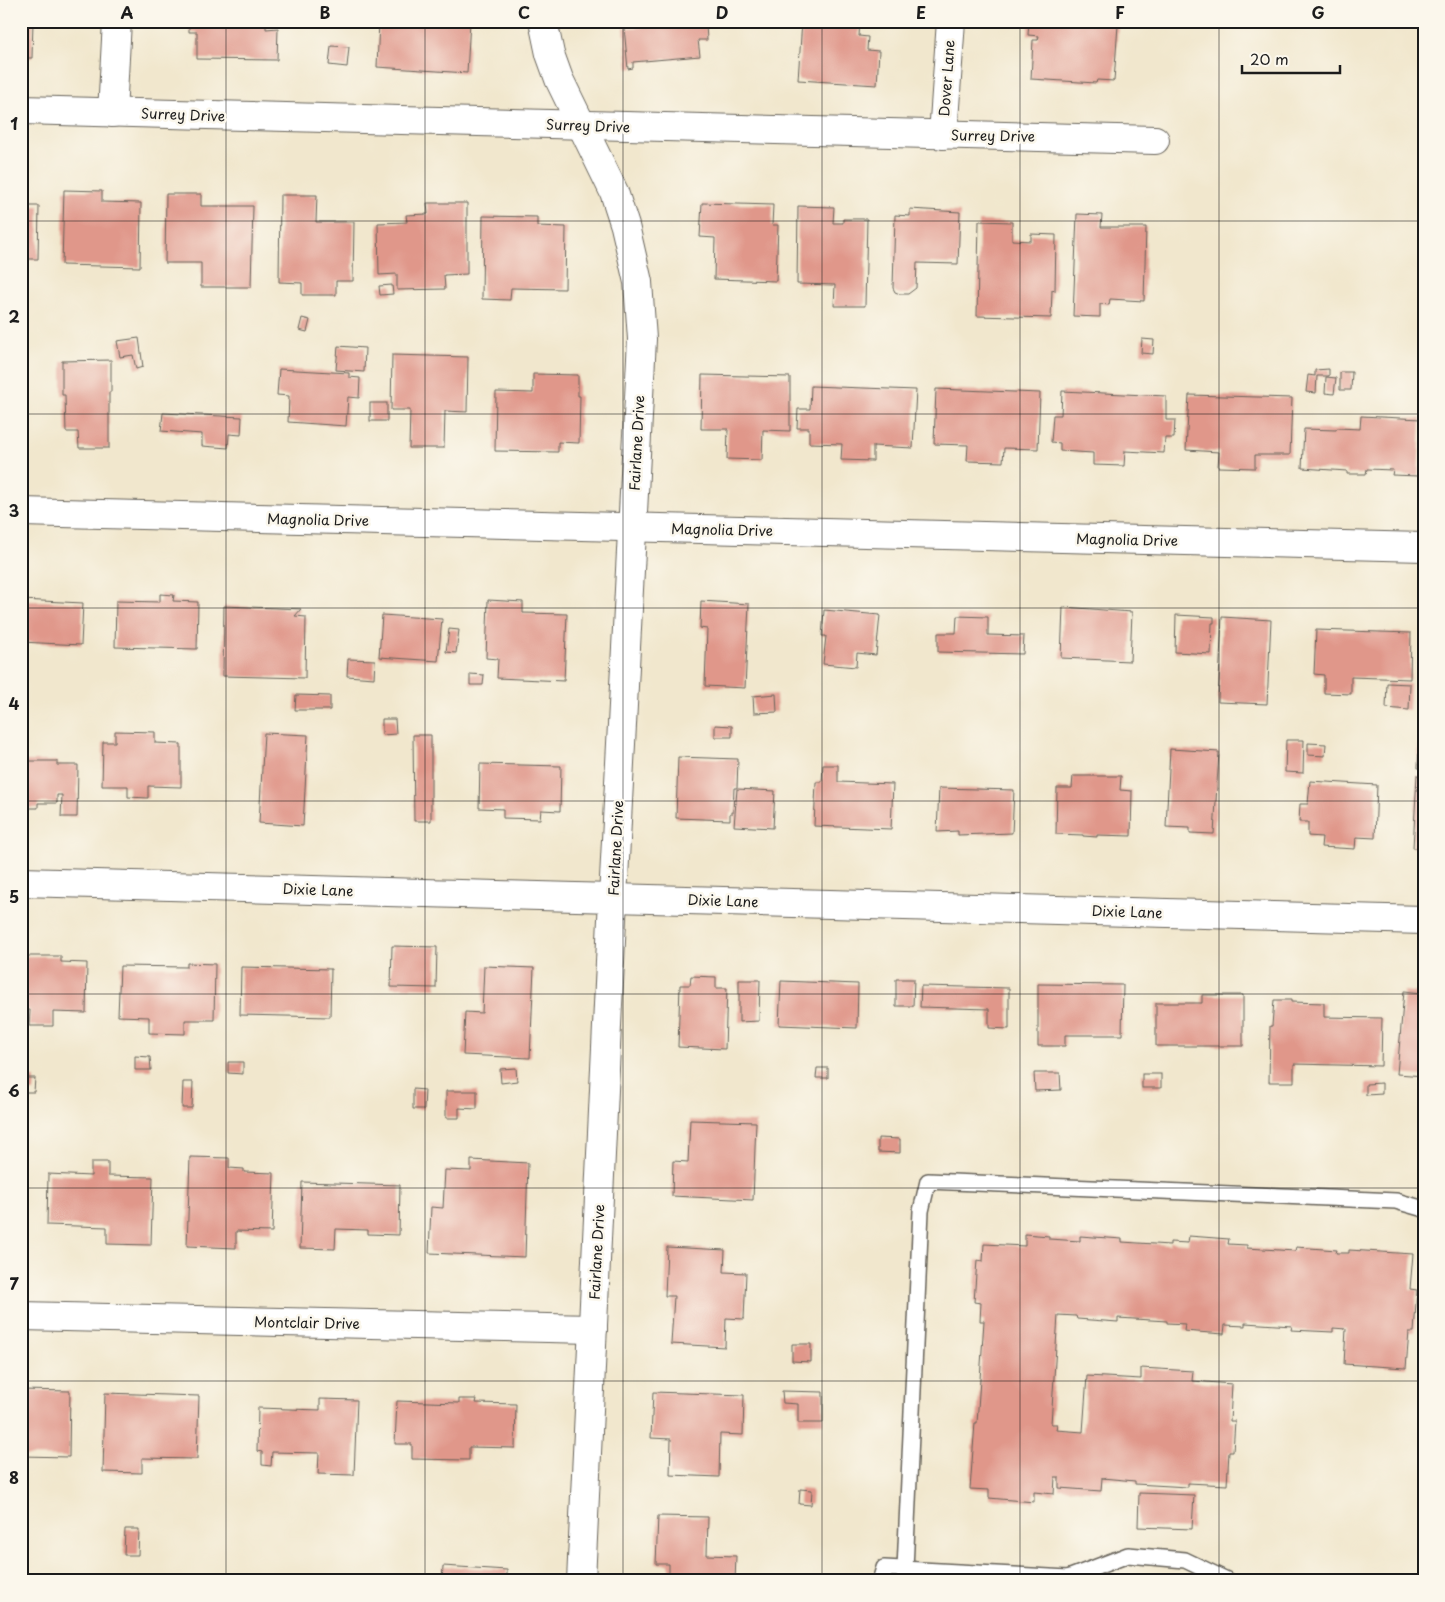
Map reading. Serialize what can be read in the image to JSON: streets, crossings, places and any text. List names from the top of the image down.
{
  "streets": {
    "street": [
      "Dover Lane",
      "Surrey Drive",
      "Fairlane Drive",
      "Magnolia Drive",
      "Dixie Lane",
      "Montclair Drive"
    ]
  },
  "crossings": [
    ["Dover Lane", "Surrey Drive"],
    ["Surrey Drive", "Fairlane Drive"],
    ["Fairlane Drive", "Magnolia Drive"],
    ["Fairlane Drive", "Dixie Lane"],
    ["Fairlane Drive", "Montclair Drive"]
  ],
  "scale_bar": "20 m",
  "grid": {
    "columns": [
      "A",
      "B",
      "C",
      "D",
      "E",
      "F",
      "G"
    ],
    "rows": [
      "1",
      "2",
      "3",
      "4",
      "5",
      "6",
      "7",
      "8"
    ]
  }
}
